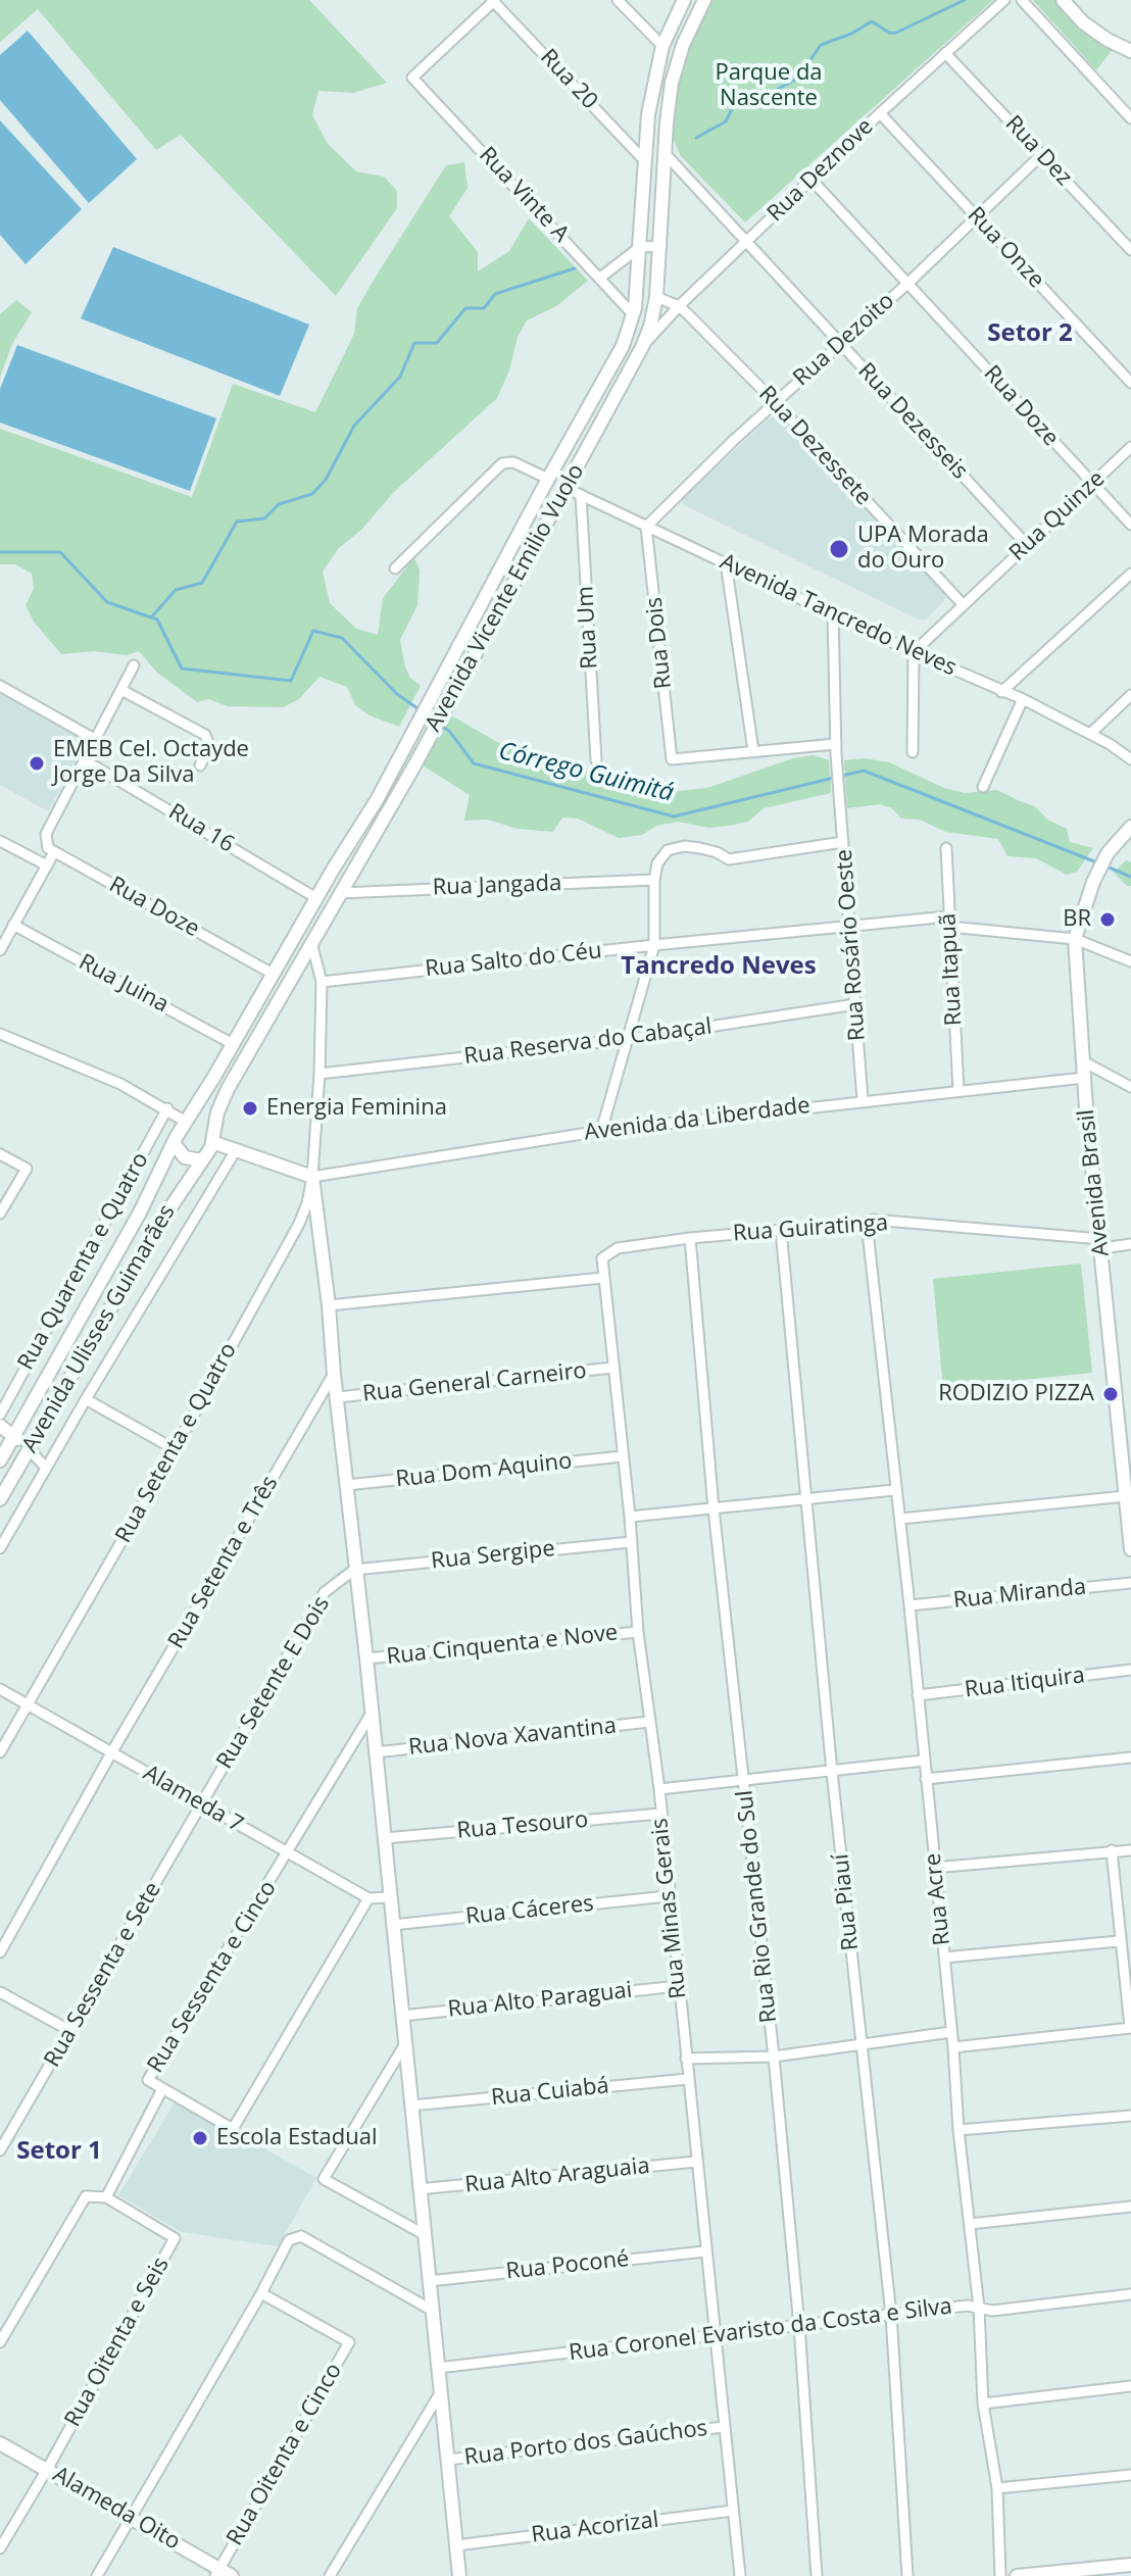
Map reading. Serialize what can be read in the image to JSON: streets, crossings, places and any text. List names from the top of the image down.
{
  "streets": {
    "main road": [
      "Avenida Vicente Emilio Vuolo",
      "Avenida Brasil",
      "Avenida Ulisses Guimarães",
      "Alameda Oito"
    ],
    "street": [
      "Rua 20",
      "Rua Dez",
      "Rua Deznove",
      "Rua Vinte A",
      "Rua Onze",
      "Rua Dezoito",
      "Rua Doze",
      "Rua Dezesseis",
      "Rua Dezessete",
      "Rua Quinze",
      "Avenida Tancredo Neves",
      "Rua Um",
      "Rua Dois",
      "Rua 16",
      "Rua Jangada",
      "Rua Rosário Oeste",
      "Rua Salto do Céu",
      "Rua Itapuã",
      "Rua Juina",
      "Rua Reserva do Cabaçal",
      "Avenida da Liberdade",
      "Rua Guiratinga",
      "Rua Quarenta e Quatro",
      "Rua General Carneiro",
      "Rua Setenta e Quatro",
      "Rua Dom Aquino",
      "Rua Sergipe",
      "Rua Setenta e Três",
      "Rua Miranda",
      "Rua Cinquenta e Nove",
      "Rua Setente E Dois",
      "Rua Itiquira",
      "Rua Nova Xavantina",
      "Alameda 7",
      "Rua Tesouro",
      "Rua Acre",
      "Rua Piauí",
      "Rua Rio Grande do Sul",
      "Rua Minas Gerais",
      "Rua Cáceres",
      "Rua Sessenta e Sete",
      "Rua Sessenta e Cinco",
      "Rua Alto Paraguai",
      "Rua Cuiabá",
      "Rua Alto Araguaia",
      "Rua Poconé",
      "Rua Coronel Evaristo da Costa e Silva",
      "Rua Oitenta e Seis",
      "Rua Porto dos Gaúchos",
      "Rua Oitenta e Cinco",
      "Rua Acorizal"
    ]
  },
  "crossings": [
    ["Rua 20", "Rua Vinte A"],
    ["Rua 20", "Avenida Vicente Emilio Vuolo"],
    ["Rua Dez", "Rua Deznove"],
    ["Rua Dez", "Rua Dezoito"],
    ["Rua Deznove", "Rua Onze"],
    ["Rua Deznove", "Rua Doze"],
    ["Rua Deznove", "Rua Dezesseis"],
    ["Rua Deznove", "Rua Dezessete"],
    ["Rua Deznove", "Avenida Vicente Emilio Vuolo"],
    ["Rua Vinte A", "Avenida Vicente Emilio Vuolo"],
    ["Rua Onze", "Rua Dezoito"],
    ["Rua Dezoito", "Rua Doze"],
    ["Rua Dezoito", "Rua Dezesseis"],
    ["Rua Dezoito", "Rua Dezessete"],
    ["Rua Dezoito", "Avenida Tancredo Neves"],
    ["Rua Dezoito", "Rua Dois"],
    ["Rua Doze", "Rua Quinze"],
    ["Rua Doze", "Avenida Vicente Emilio Vuolo"],
    ["Rua Dezesseis", "Rua Quinze"],
    ["Rua Dezesseis", "Avenida Vicente Emilio Vuolo"],
    ["Rua Dezessete", "Rua Quinze"],
    ["Rua Dezessete", "Avenida Vicente Emilio Vuolo"],
    ["Rua Quinze", "Avenida Tancredo Neves"],
    ["Avenida Vicente Emilio Vuolo", "Avenida Tancredo Neves"],
    ["Avenida Vicente Emilio Vuolo", "Rua 16"],
    ["Avenida Vicente Emilio Vuolo", "Rua Jangada"],
    ["Avenida Vicente Emilio Vuolo", "Rua Juina"],
    ["Avenida Vicente Emilio Vuolo", "Avenida Ulisses Guimarães"],
    ["Avenida Vicente Emilio Vuolo", "Rua Setenta e Quatro"],
    ["Avenida Tancredo Neves", "Rua Um"],
    ["Avenida Tancredo Neves", "Rua Dois"],
    ["Rua Rosário Oeste", "Rua Salto do Céu"],
    ["Rua Rosário Oeste", "Rua Reserva do Cabaçal"],
    ["Rua Rosário Oeste", "Avenida da Liberdade"],
    ["Rua Salto do Céu", "Rua Itapuã"],
    ["Rua Salto do Céu", "Avenida Brasil"],
    ["Rua Salto do Céu", "Rua Setenta e Quatro"],
    ["Rua Itapuã", "Avenida da Liberdade"],
    ["Rua Reserva do Cabaçal", "Rua Setenta e Quatro"],
    ["Avenida da Liberdade", "Avenida Brasil"],
    ["Avenida da Liberdade", "Rua Setenta e Quatro"],
    ["Avenida Brasil", "Rua Guiratinga"],
    ["Rua Guiratinga", "Rua Acre"],
    ["Rua Guiratinga", "Rua Piauí"],
    ["Rua Guiratinga", "Rua Rio Grande do Sul"],
    ["Rua Guiratinga", "Rua Minas Gerais"],
    ["Rua General Carneiro", "Rua Minas Gerais"],
    ["Rua Setenta e Quatro", "Alameda 7"],
    ["Rua Dom Aquino", "Rua Minas Gerais"],
    ["Rua Sergipe", "Rua Setente E Dois"],
    ["Rua Sergipe", "Rua Minas Gerais"],
    ["Rua Setenta e Três", "Alameda 7"],
    ["Rua Miranda", "Rua Acre"],
    ["Rua Cinquenta e Nove", "Rua Minas Gerais"],
    ["Rua Setente E Dois", "Alameda 7"],
    ["Rua Setente E Dois", "Rua Sessenta e Sete"],
    ["Rua Itiquira", "Rua Acre"],
    ["Rua Nova Xavantina", "Rua Minas Gerais"],
    ["Alameda 7", "Rua Sessenta e Sete"],
    ["Alameda 7", "Rua Sessenta e Cinco"],
    ["Rua Tesouro", "Rua Minas Gerais"],
    ["Rua Acre", "Rua Coronel Evaristo da Costa e Silva"],
    ["Rua Piauí", "Rua Coronel Evaristo da Costa e Silva"],
    ["Rua Rio Grande do Sul", "Rua Coronel Evaristo da Costa e Silva"],
    ["Rua Minas Gerais", "Rua Cáceres"],
    ["Rua Minas Gerais", "Rua Alto Paraguai"],
    ["Rua Minas Gerais", "Rua Cuiabá"],
    ["Rua Minas Gerais", "Rua Alto Araguaia"],
    ["Rua Minas Gerais", "Rua Poconé"],
    ["Rua Minas Gerais", "Rua Coronel Evaristo da Costa e Silva"],
    ["Rua Minas Gerais", "Rua Porto dos Gaúchos"],
    ["Rua Minas Gerais", "Rua Acorizal"],
    ["Rua Oitenta e Seis", "Alameda Oito"],
    ["Rua Oitenta e Cinco", "Alameda Oito"]
  ],
  "districts": ["Setor 2", "Tancredo Neves", "Setor 1"],
  "water": ["Córrego Guimitá"],
  "parks": ["Parque da Nascente"],
  "places": [
    "UPA Morada do Ouro",
    "EMEB Cel. Octayde Jorge Da Silva",
    "BR",
    "Energia Feminina",
    "RODIZIO PIZZA",
    "Escola Estadual"
  ]
}
